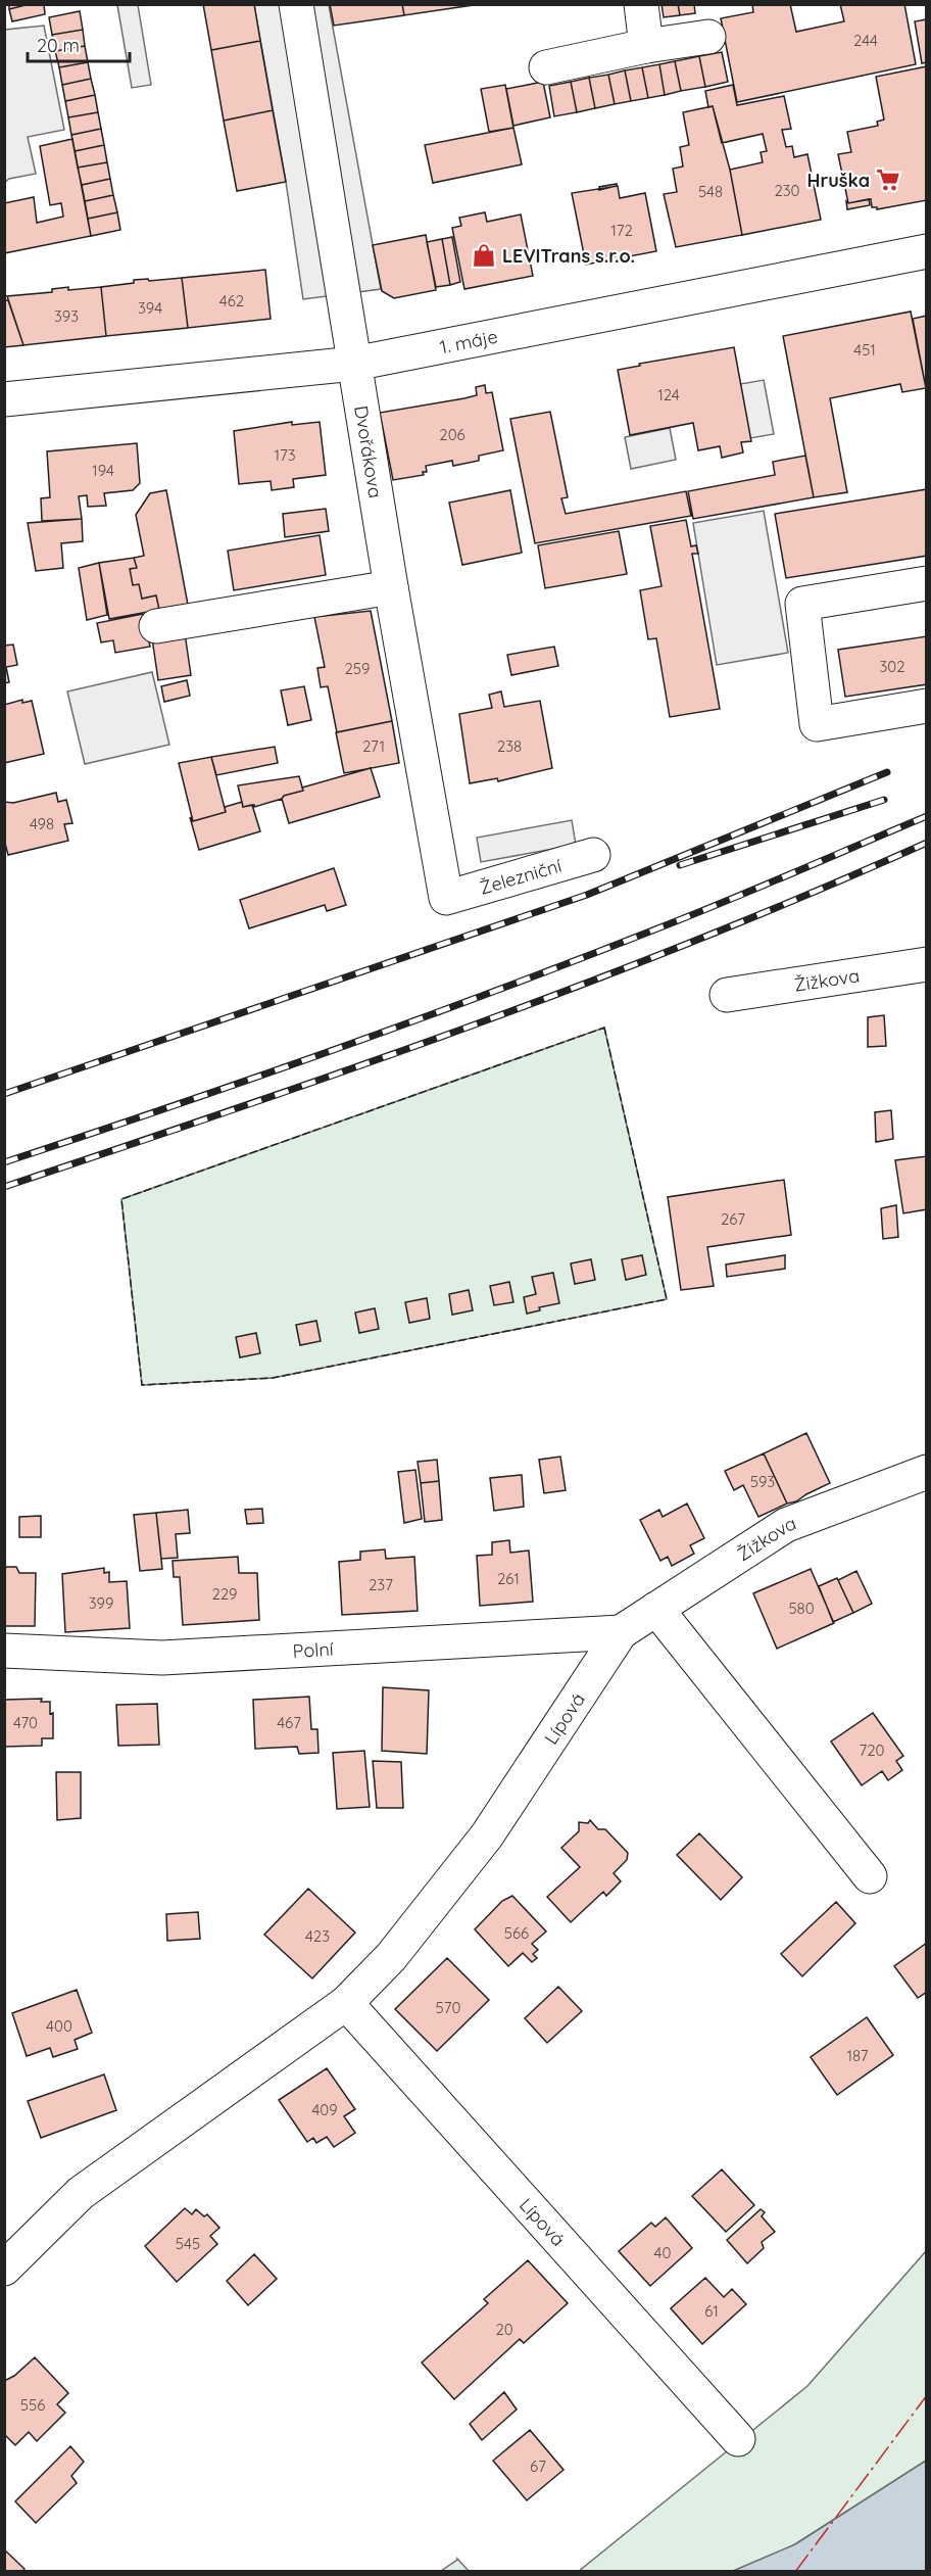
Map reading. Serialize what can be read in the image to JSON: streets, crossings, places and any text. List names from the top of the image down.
{
  "streets": {
    "street": [
      "1. máje",
      "Dvořákova",
      "Železniční",
      "Žižkova",
      "Polní",
      "Lípová"
    ]
  },
  "crossings": [
    ["1. máje", "Dvořákova"],
    ["Dvořákova", "Železniční"],
    ["Žižkova", "Polní"],
    ["Žižkova", "Lípová"],
    ["Polní", "Lípová"]
  ],
  "places": {
    "supermarket": ["Hruška"],
    "shop": ["LEVITrans s.r.o."]
  },
  "house_numbers": [
    "244",
    "230",
    "548",
    "172",
    "462",
    "394",
    "393",
    "451",
    "124",
    "206",
    "173",
    "194",
    "302",
    "259",
    "271",
    "238",
    "498",
    "267",
    "593",
    "261",
    "237",
    "229",
    "399",
    "580",
    "470",
    "467",
    "720",
    "566",
    "423",
    "570",
    "400",
    "187",
    "409",
    "545",
    "40",
    "61",
    "20",
    "556",
    "67"
  ],
  "scale_bar": "20 m"
}
